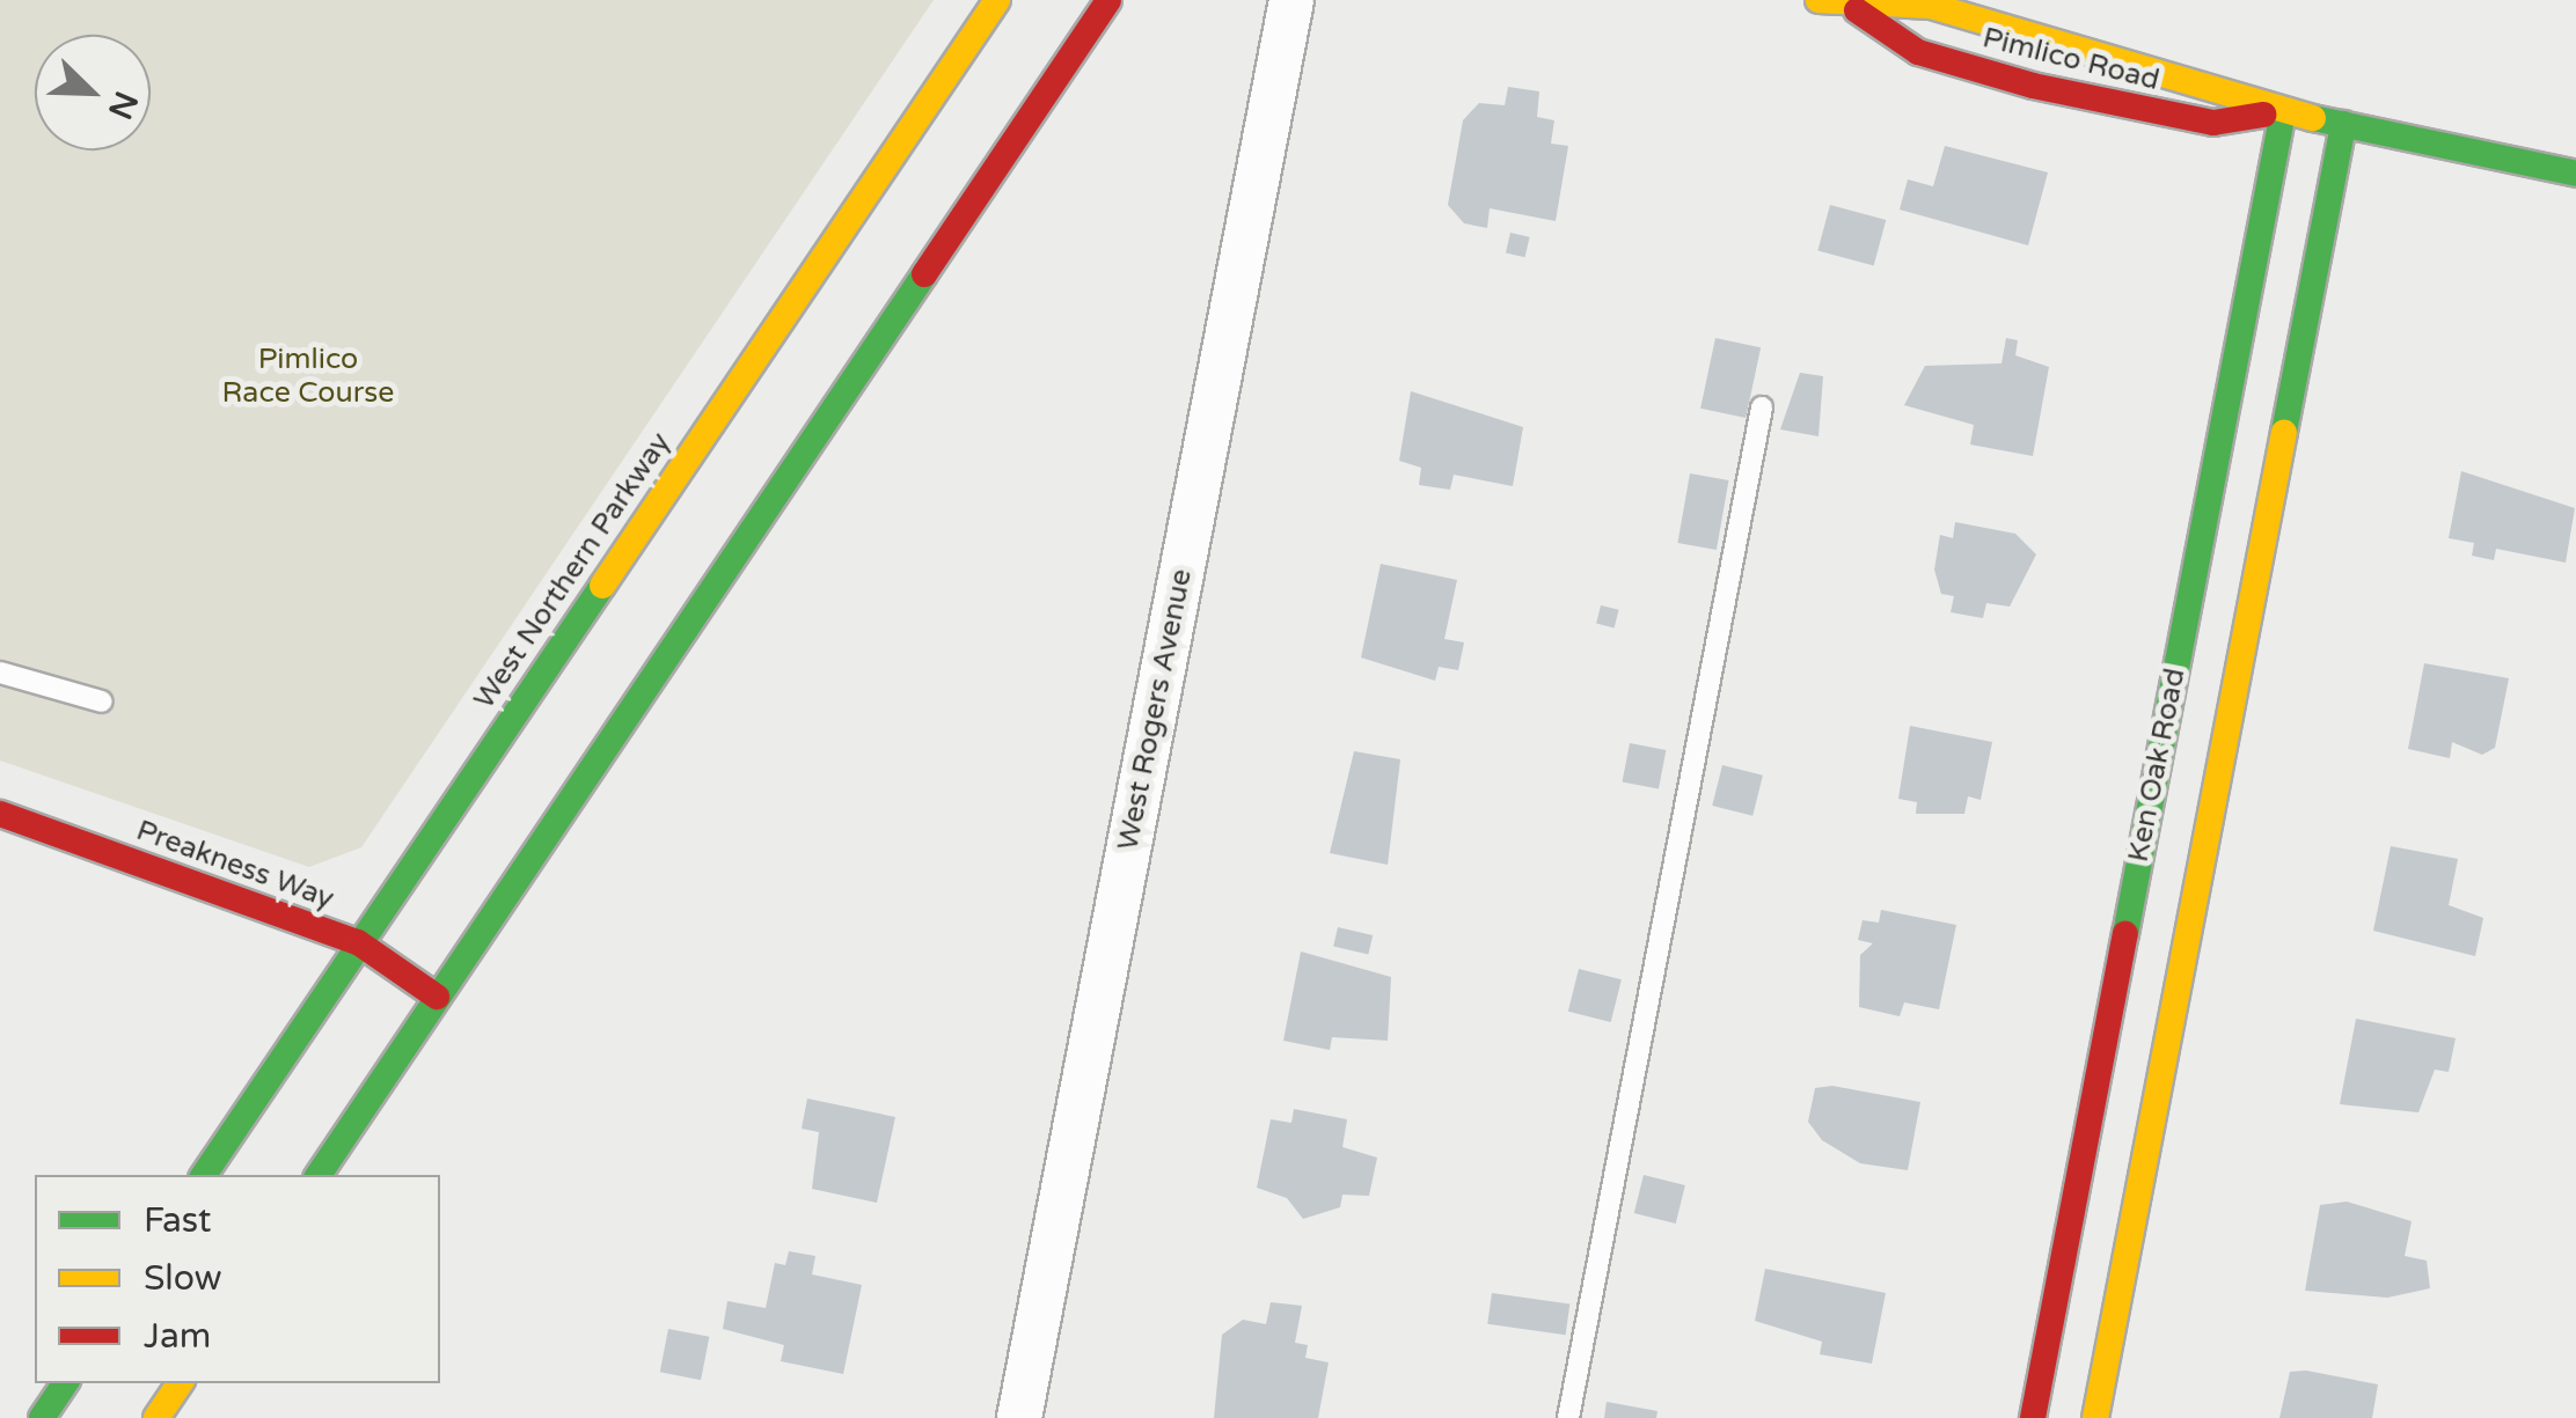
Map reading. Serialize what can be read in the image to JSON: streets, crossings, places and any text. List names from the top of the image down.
{
  "streets": {
    "street": [
      "Pimlico Road",
      "West Northern Parkway",
      "West Rogers Avenue",
      "Ken Oak Road",
      "Preakness Way"
    ]
  },
  "crossings": [
    ["Pimlico Road", "Ken Oak Road"],
    ["West Northern Parkway", "Preakness Way"]
  ],
  "parks": ["Pimlico Race Course"],
  "legend": ["Fast", "Slow", "Jam"],
  "north": "bottom right"
}
